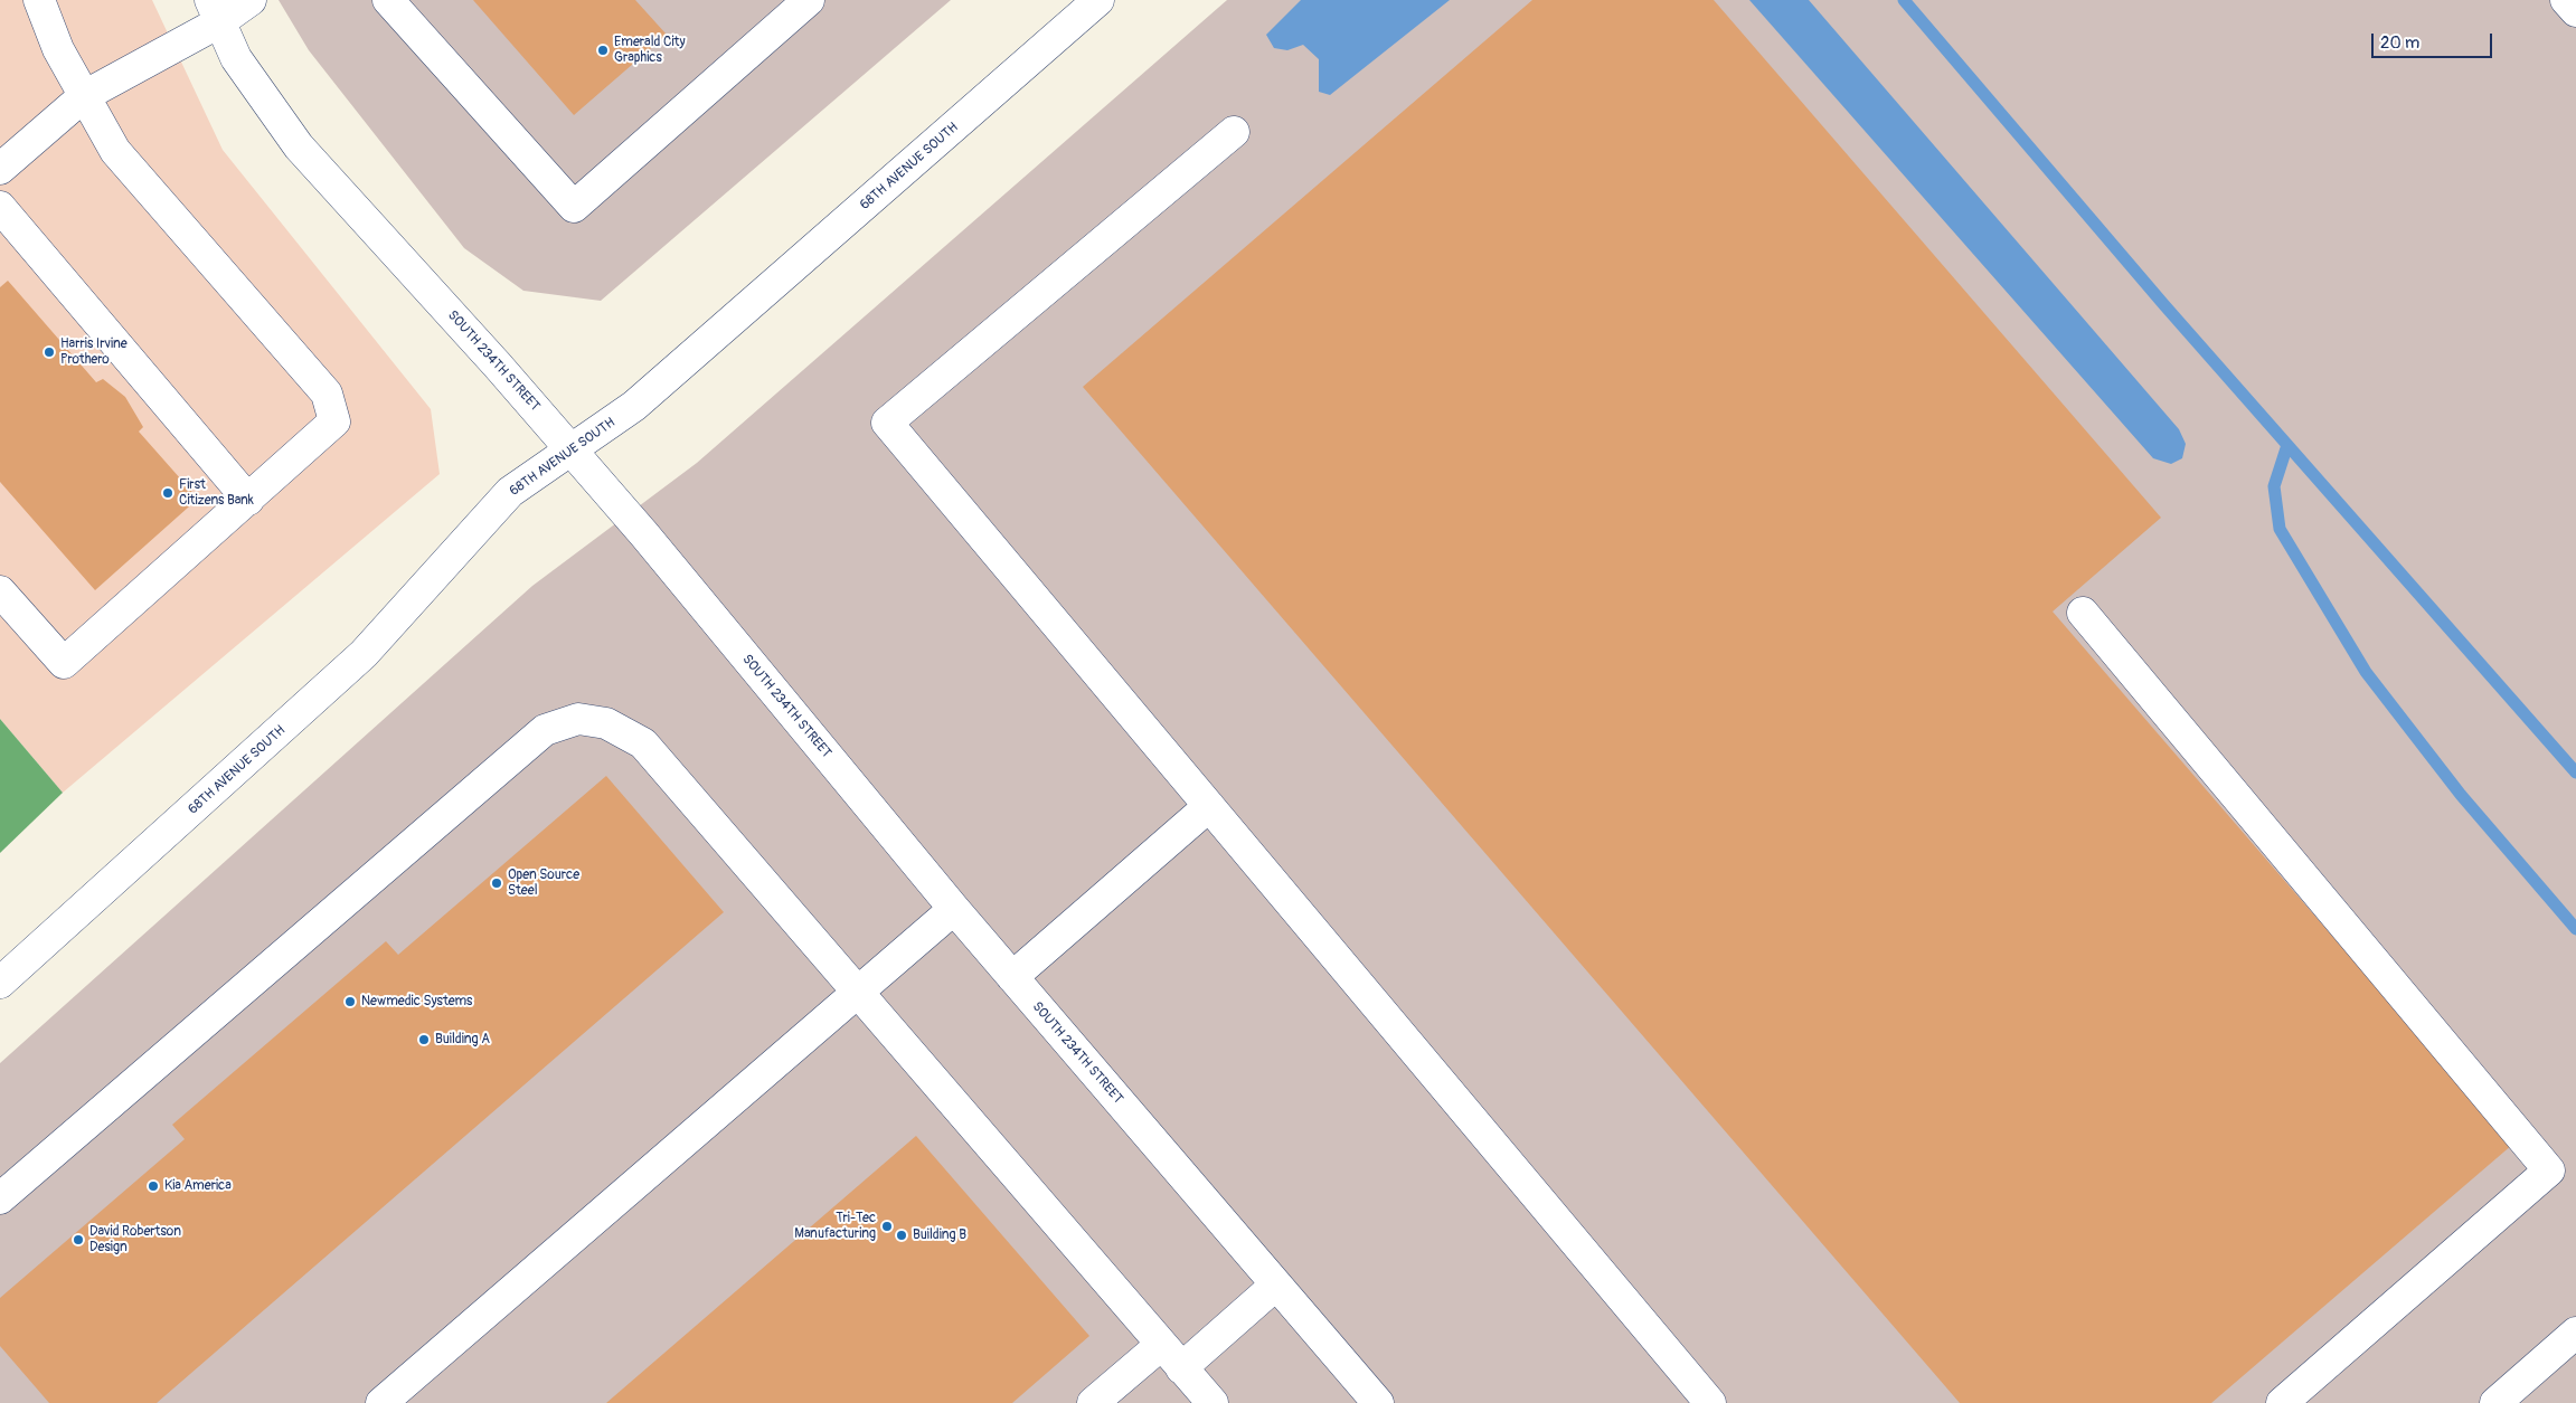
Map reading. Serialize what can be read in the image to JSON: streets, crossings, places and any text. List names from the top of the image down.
{
  "streets": {
    "street": ["68TH AVENUE SOUTH", "SOUTH 234TH STREET"]
  },
  "crossings": [
    ["68TH AVENUE SOUTH", "SOUTH 234TH STREET"]
  ],
  "places": [
    "Emerald City Graphics",
    "Harris Irvine Prothero",
    "First Citizens Bank",
    "Open Source Steel",
    "Newmedic Systems",
    "Building A",
    "Kia America",
    "Tri-Tec Manufacturing",
    "Building B",
    "David Robertson Design"
  ],
  "scale_bar": "20 m"
}
